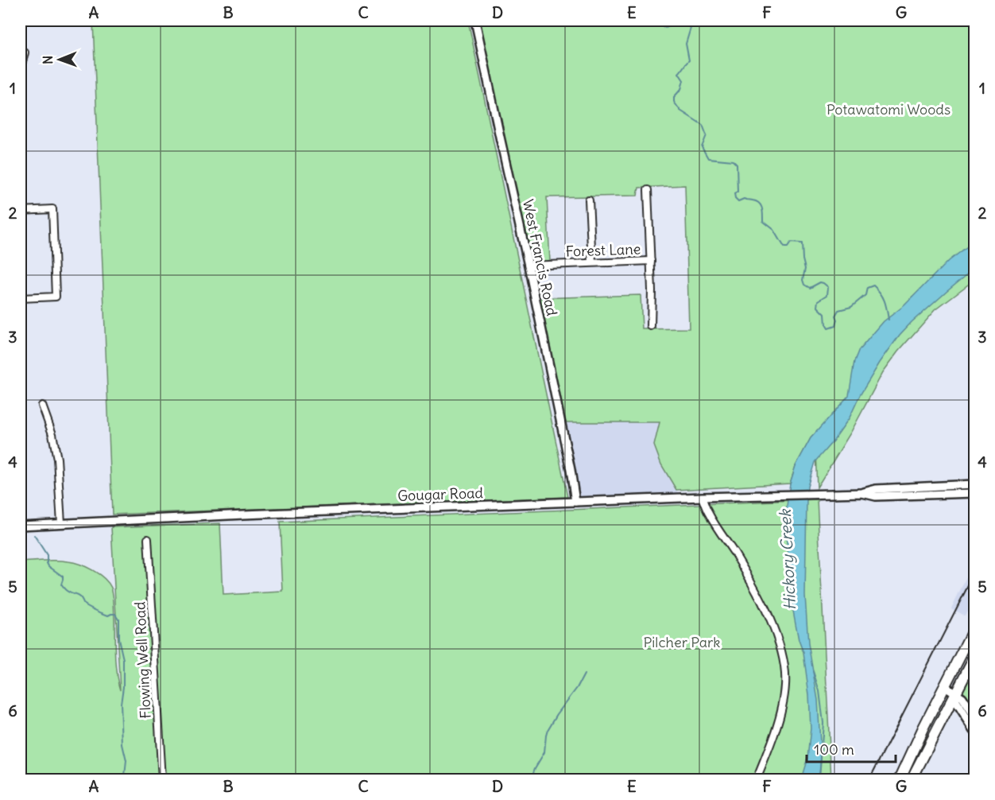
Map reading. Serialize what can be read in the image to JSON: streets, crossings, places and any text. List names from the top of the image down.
{
  "streets": {
    "street": [
      "Forest Lane",
      "West Francis Road",
      "Gougar Road",
      "Flowing Well Road"
    ]
  },
  "crossings": [
    ["Forest Lane", "West Francis Road"],
    ["West Francis Road", "Gougar Road"]
  ],
  "water": ["Hickory Creek"],
  "parks": ["Potawatomi Woods", "Pilcher Park"],
  "scale_bar": "100 m",
  "north": "left",
  "grid": {
    "columns": [
      "A",
      "B",
      "C",
      "D",
      "E",
      "F",
      "G"
    ],
    "rows": [
      "1",
      "2",
      "3",
      "4",
      "5",
      "6"
    ]
  }
}
